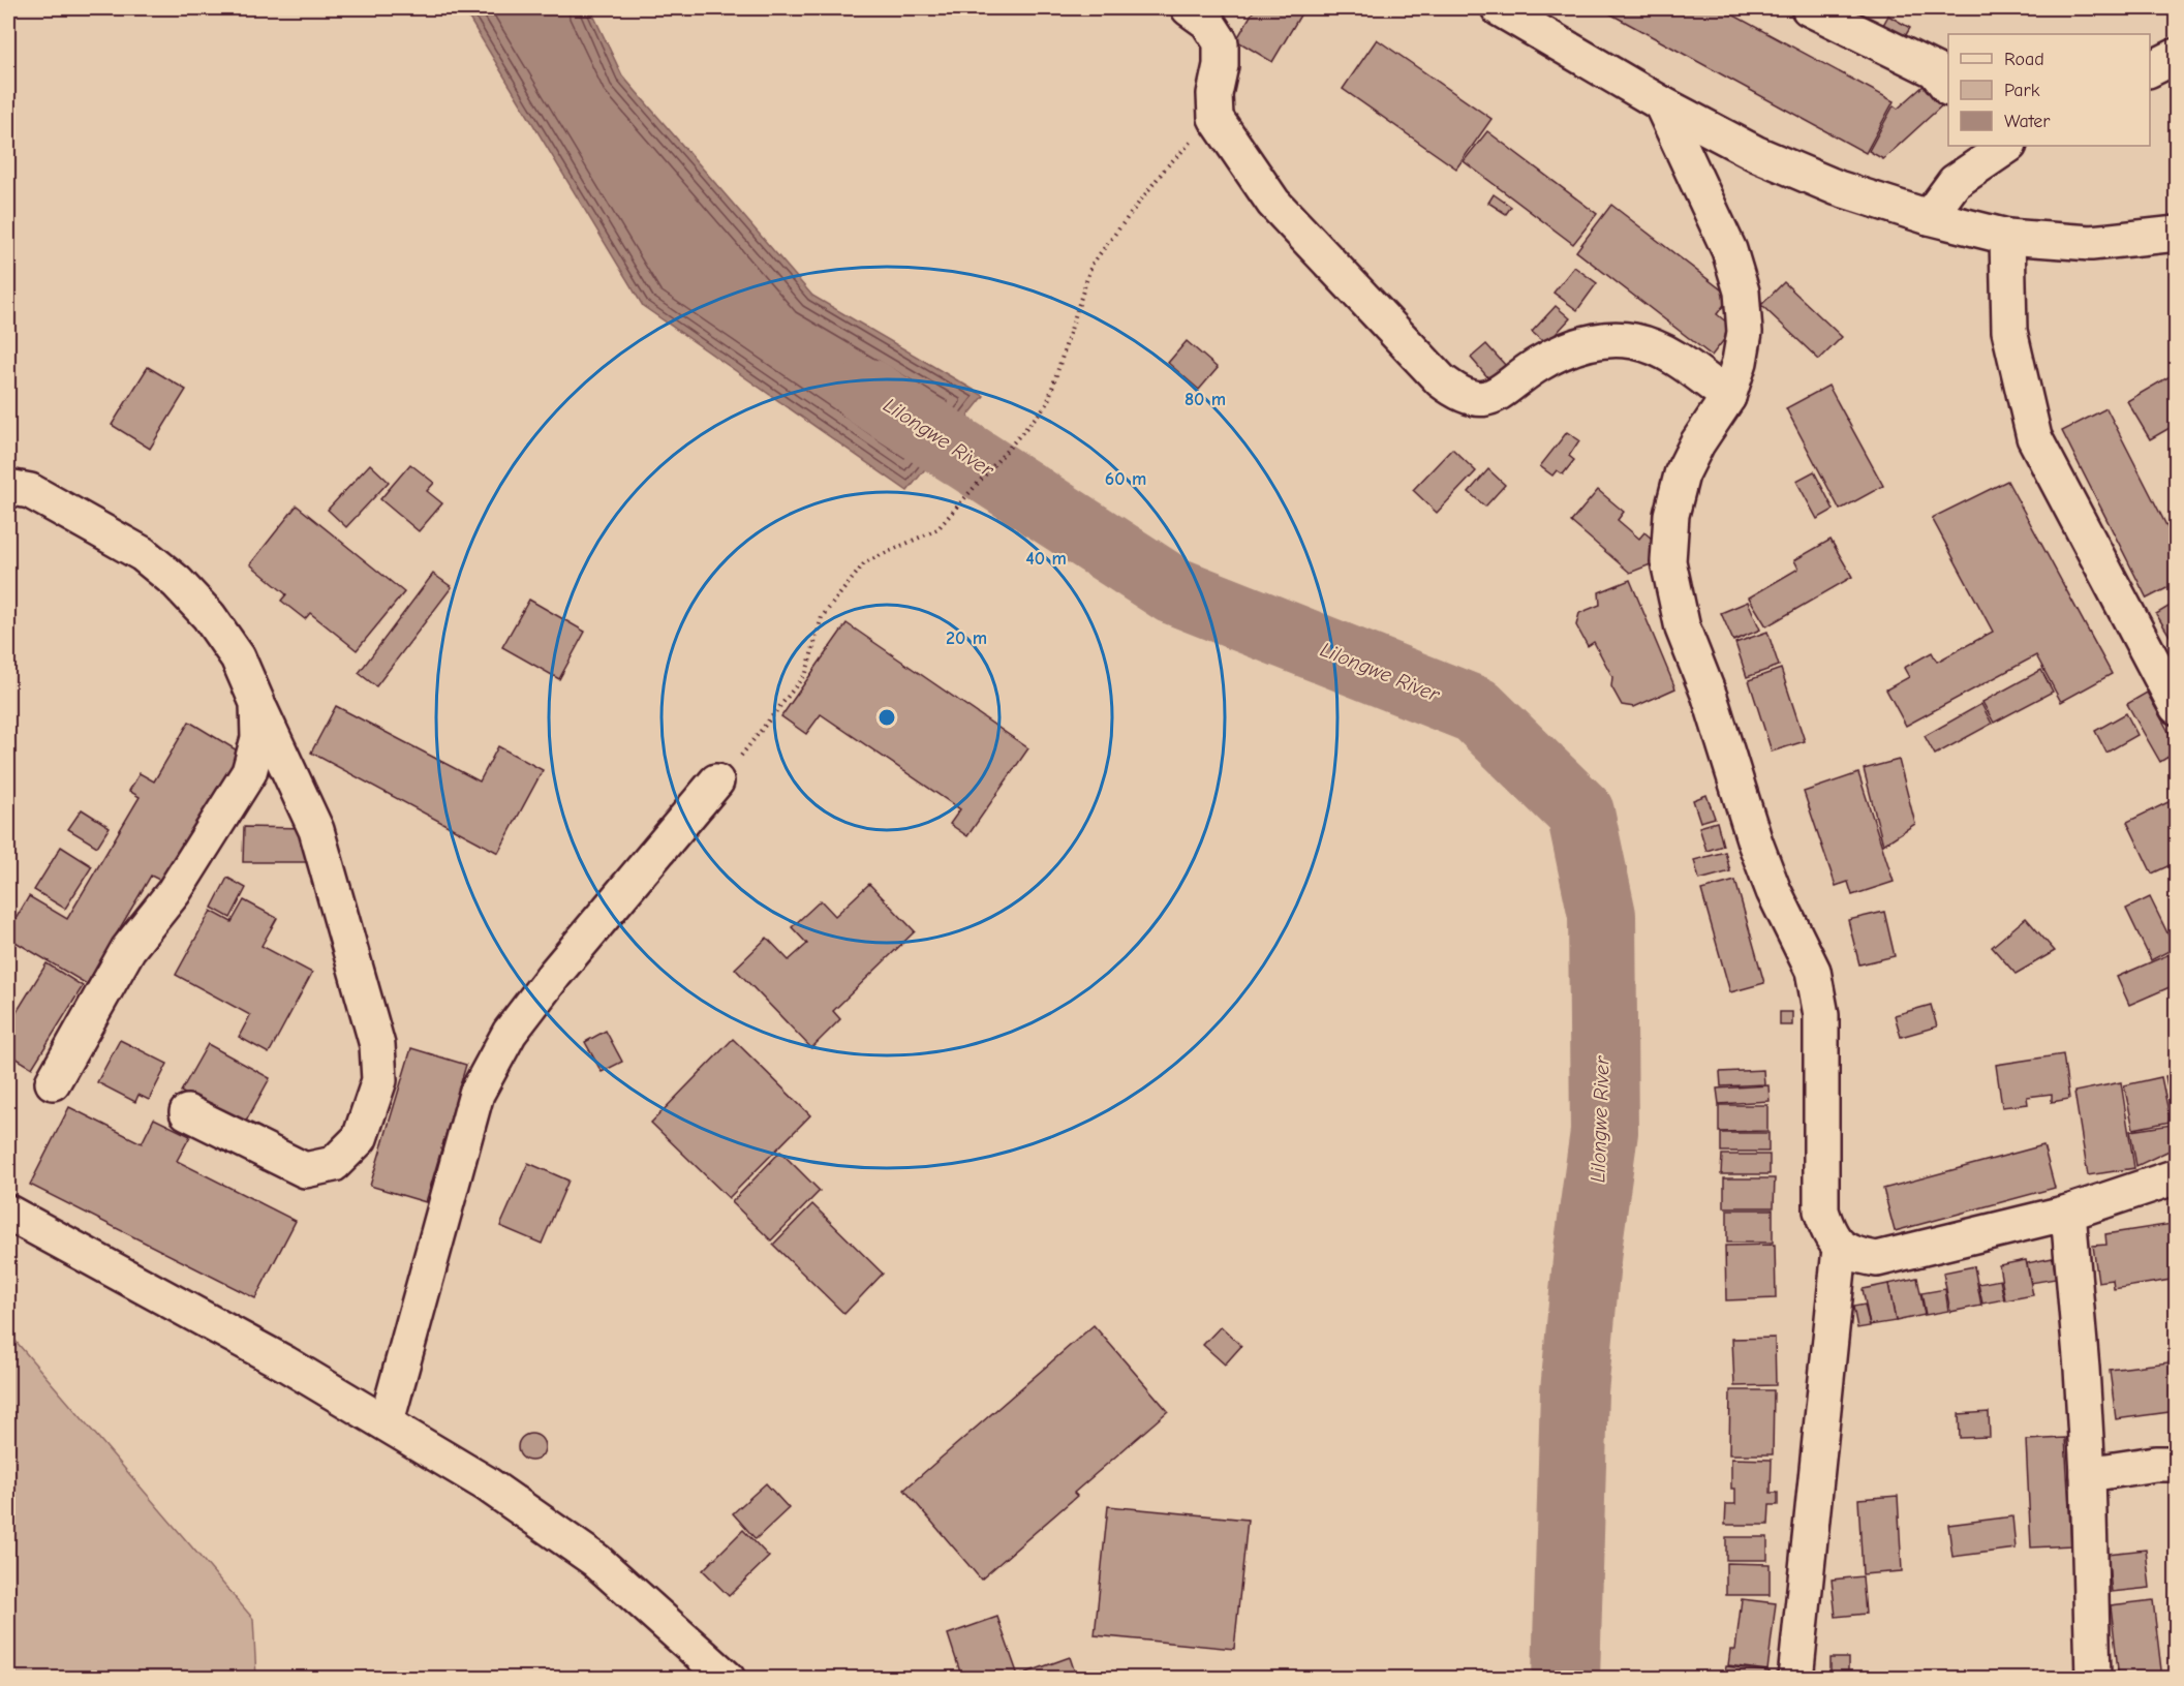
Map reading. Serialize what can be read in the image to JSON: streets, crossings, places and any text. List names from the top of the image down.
{
  "water": ["Lilongwe River"],
  "legend": ["Road", "Park", "Water"],
  "rings": [
    "80 m",
    "60 m",
    "40 m",
    "20 m"
  ]
}
